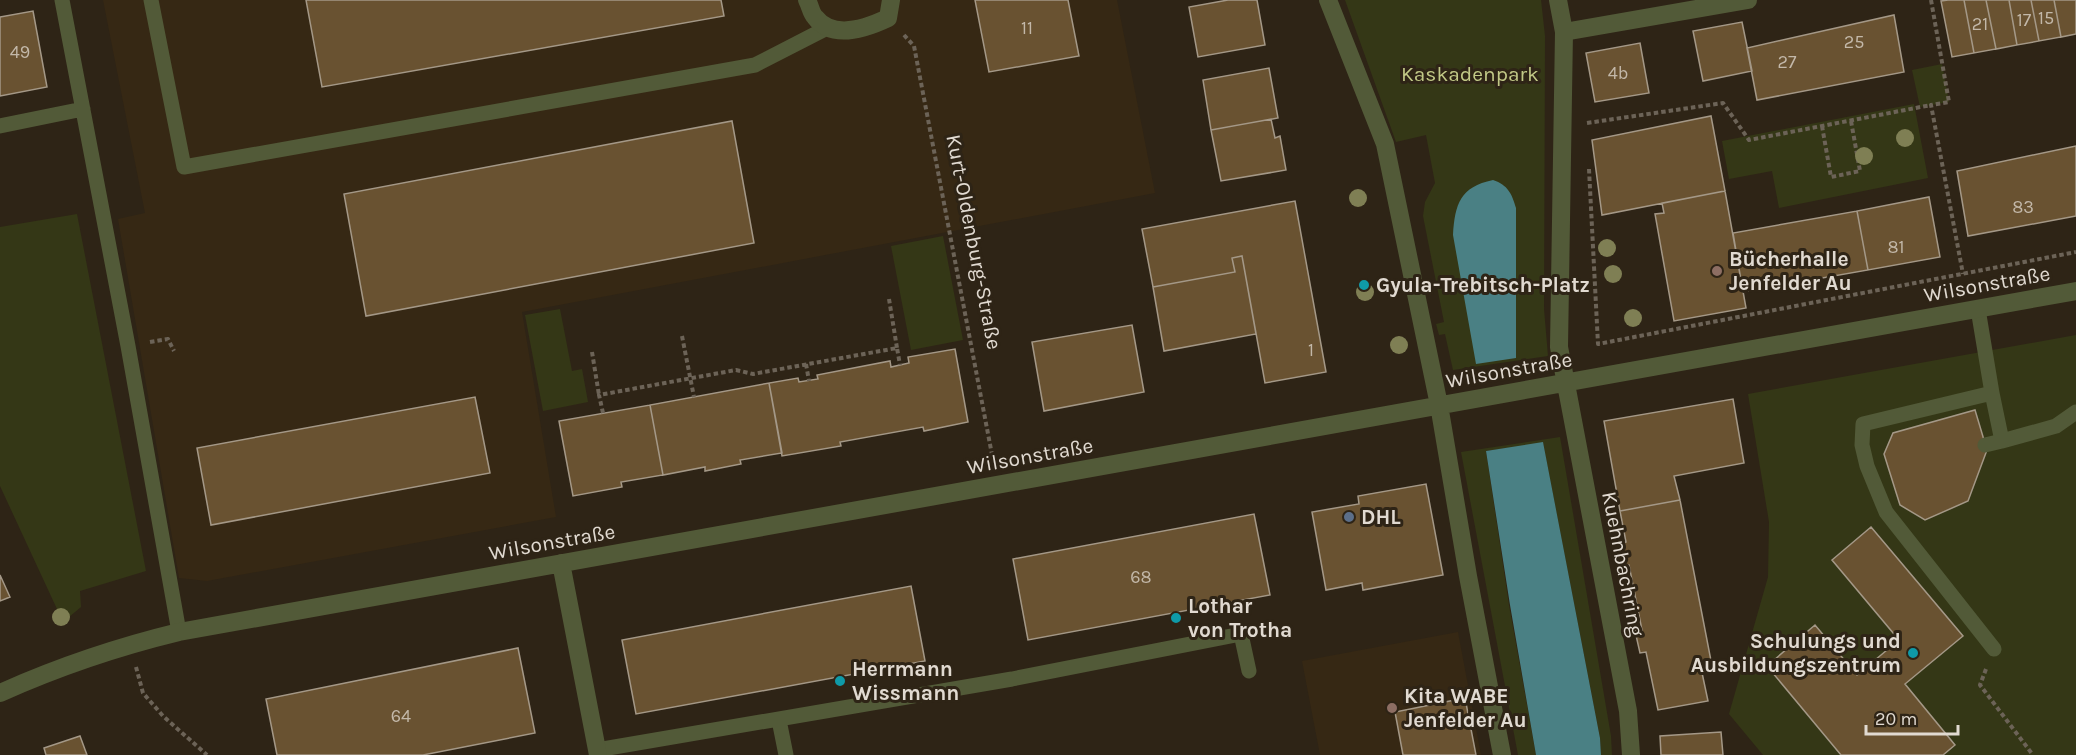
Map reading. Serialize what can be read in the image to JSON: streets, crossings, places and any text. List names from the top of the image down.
{
  "streets": {
    "street": ["Wilsonstraße", "Kuehnbachring"],
    "path": ["Kurt-Oldenburg-Straße"]
  },
  "crossings": [
    ["Kurt-Oldenburg-Straße", "Wilsonstraße"],
    ["Wilsonstraße", "Kuehnbachring"]
  ],
  "parks": ["Kaskadenpark"],
  "places": [
    "Bücherhalle Jenfelder Au",
    "Gyula-Trebitsch-Platz",
    "DHL",
    "Lothar von Trotha",
    "Schulungs und Ausbildungszentrum",
    "Herrmann Wissmann",
    "Kita WABE Jenfelder Au"
  ],
  "house_numbers": [
    "15",
    "17",
    "21",
    "11",
    "25",
    "49",
    "27",
    "4b",
    "83",
    "81",
    "1",
    "68",
    "64"
  ],
  "scale_bar": "20 m"
}
